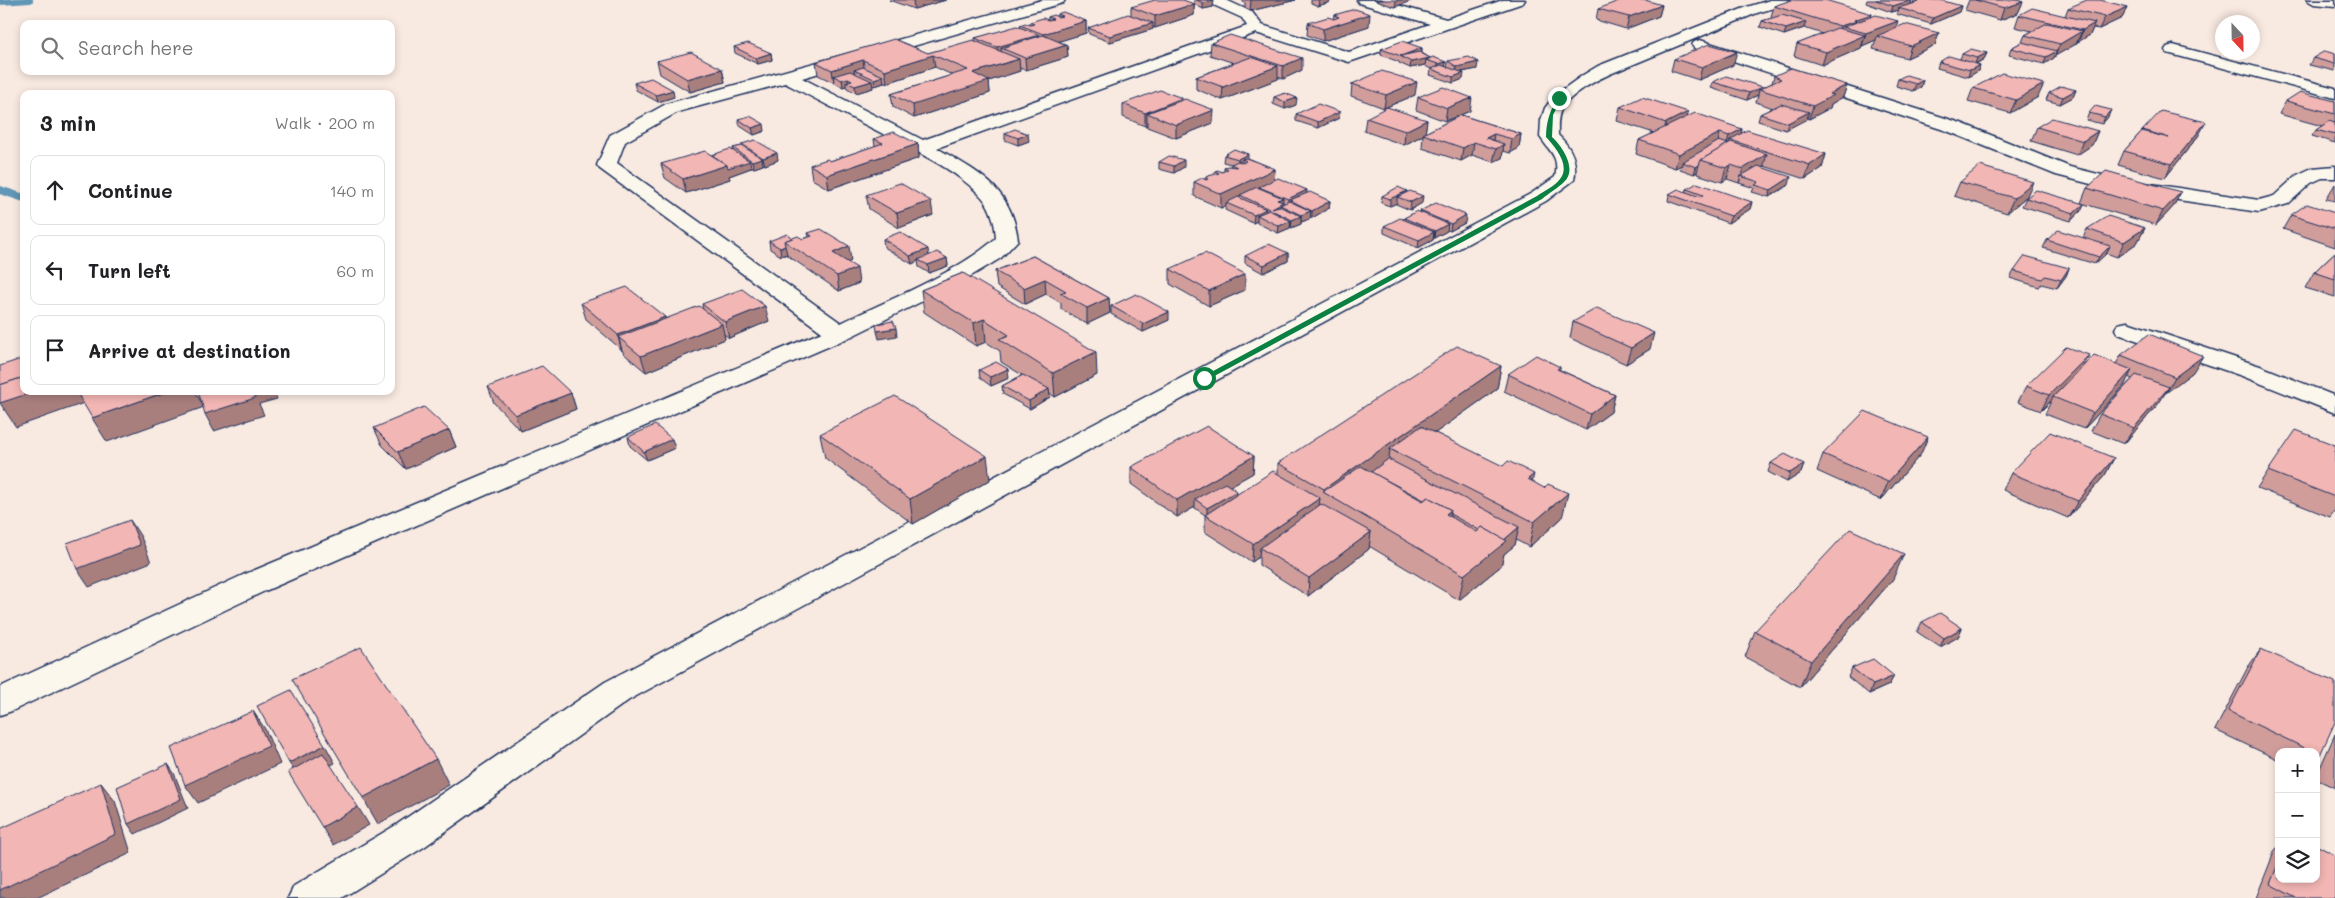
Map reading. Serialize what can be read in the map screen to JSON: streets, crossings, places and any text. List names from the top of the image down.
{
  "north": "bottom",
  "page": {
    "search": "Search here",
    "heading": ["3 min", "Walk · 200 m"],
    "list": [
      ["Continue", "140 m"],
      ["Turn left", "60 m"],
      "Arrive at destination"
    ],
    "map_buttons": ["+", "−"]
  }
}
